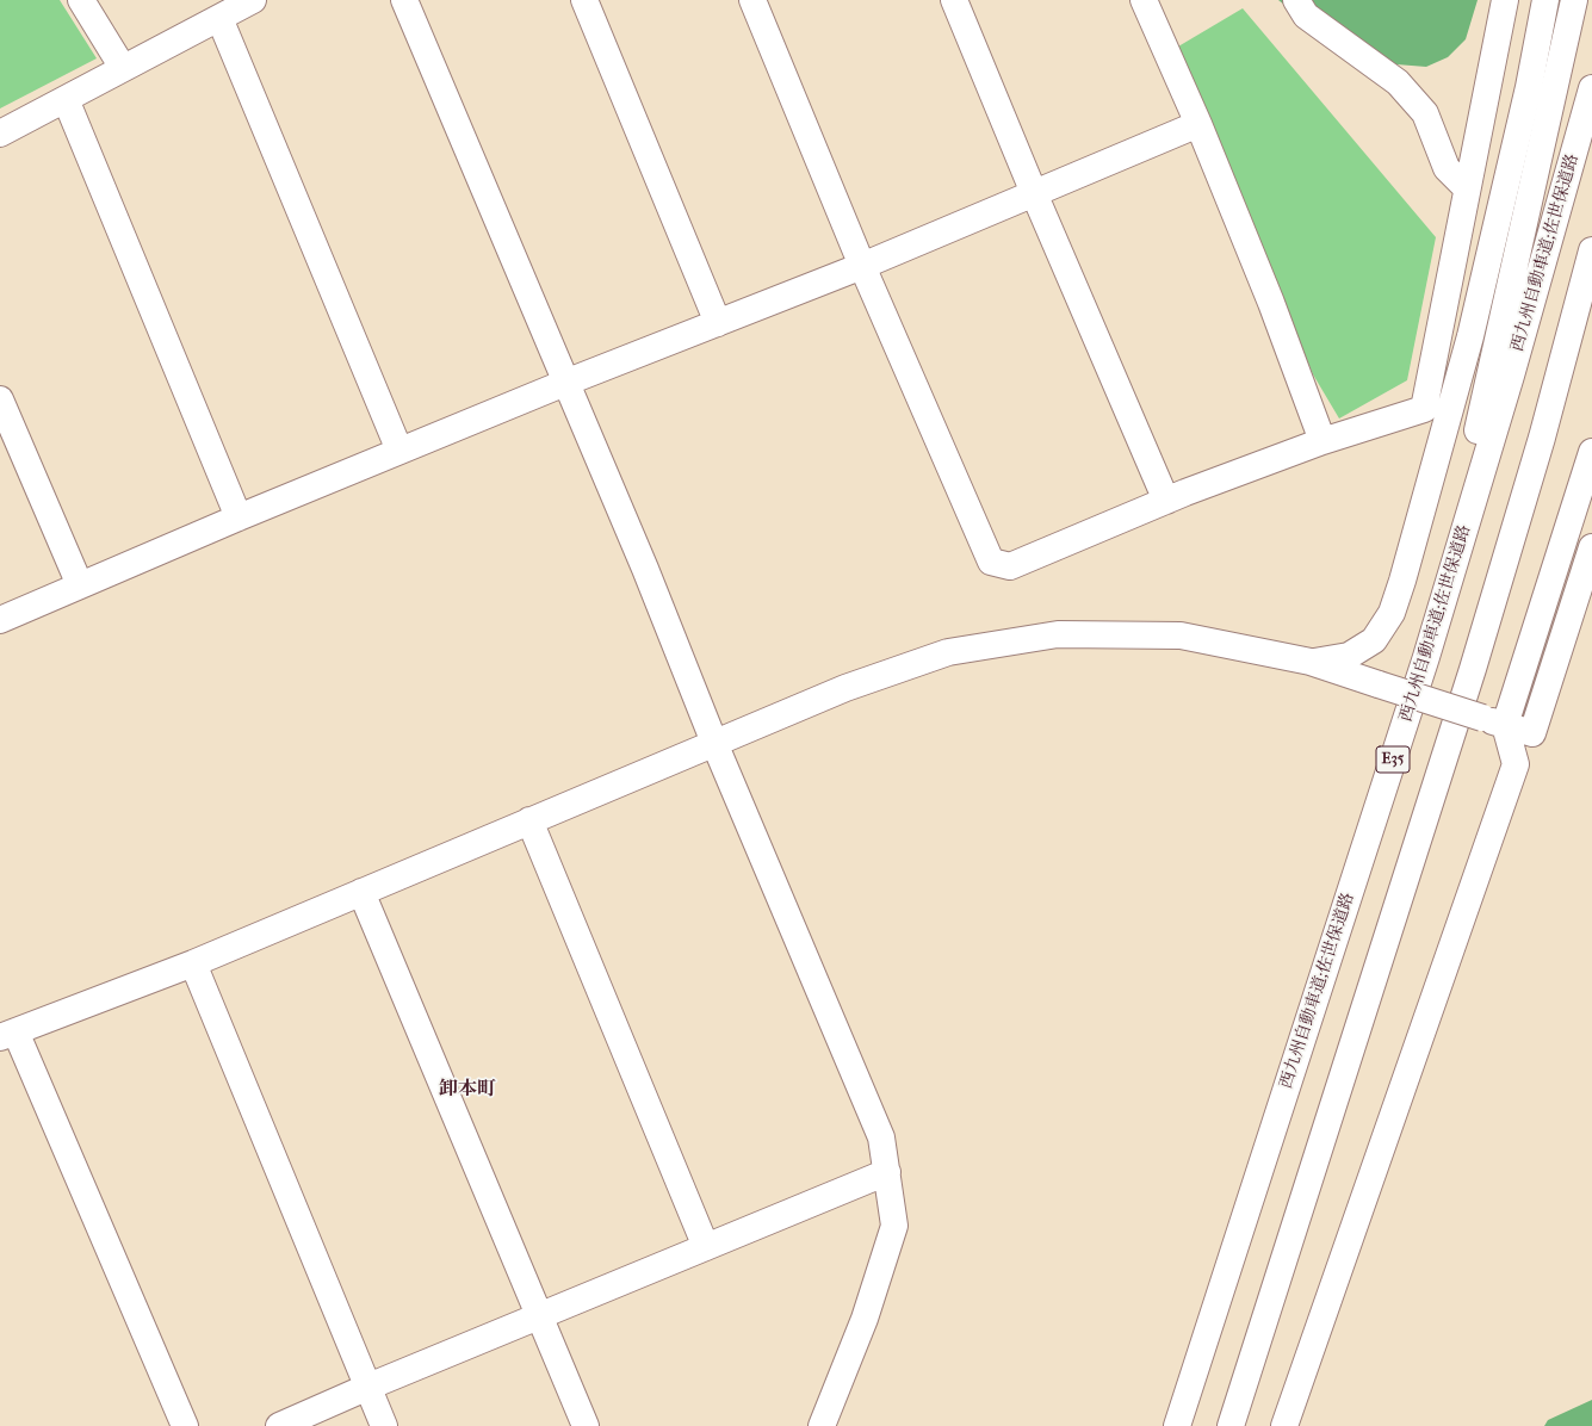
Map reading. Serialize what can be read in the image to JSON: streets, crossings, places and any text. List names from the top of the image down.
{
  "streets": {
    "main road": ["西九州自動車道;佐世保道路", "E35"]
  },
  "districts": ["卸本町"]
}
